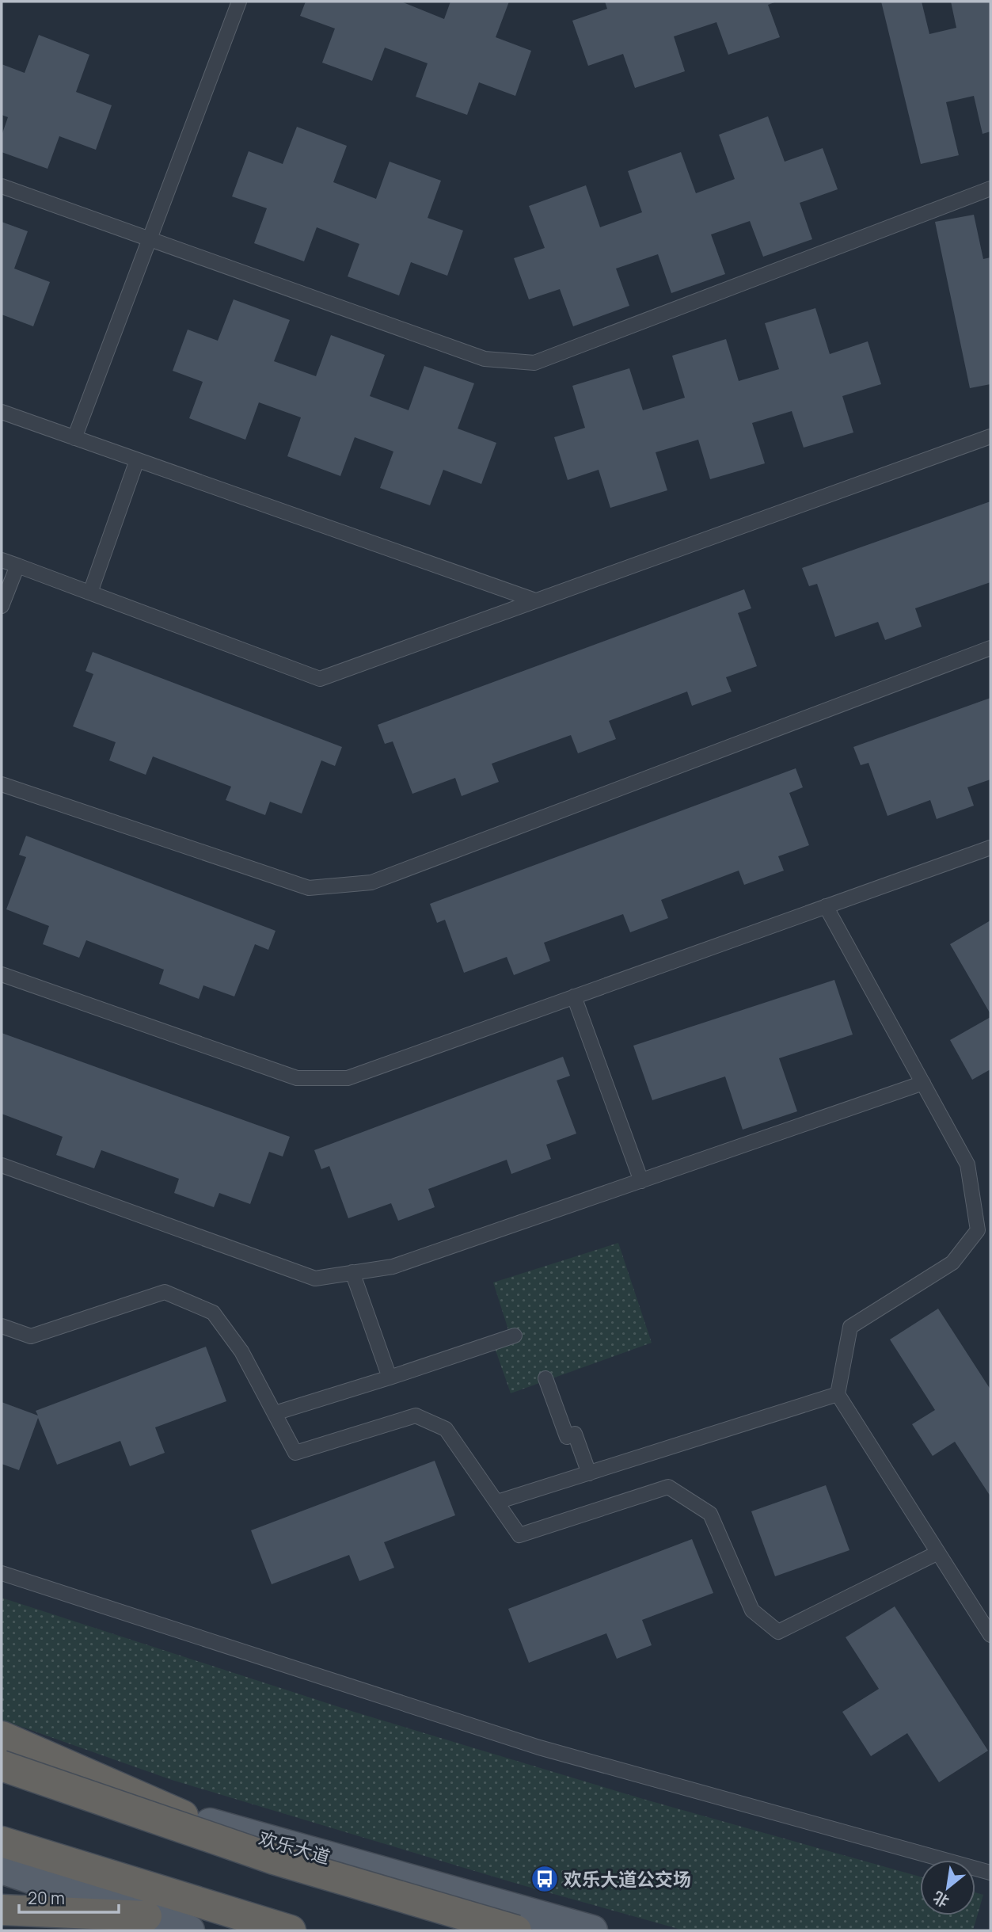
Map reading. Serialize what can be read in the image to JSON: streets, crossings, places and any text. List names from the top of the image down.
{
  "streets": {
    "highway": ["欢乐大道"]
  },
  "places": {
    "bus stop": ["欢乐大道公交场"]
  },
  "scale_bar": "20 m",
  "north": "bottom left"
}
